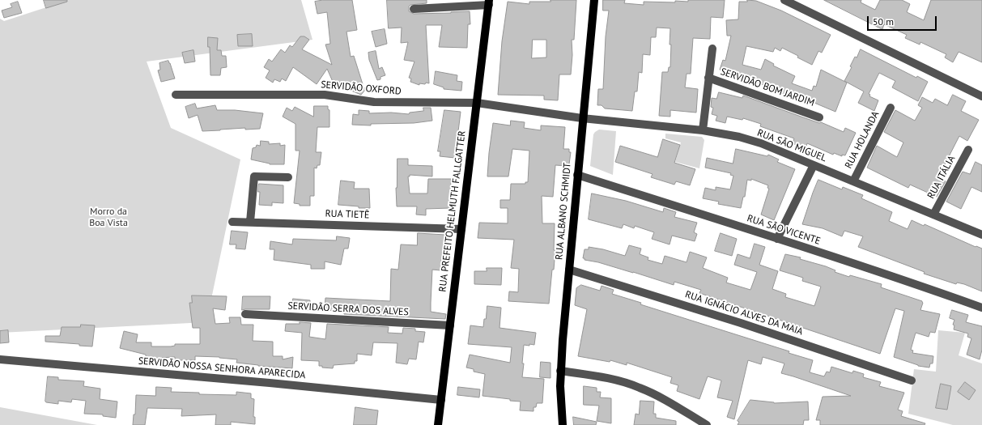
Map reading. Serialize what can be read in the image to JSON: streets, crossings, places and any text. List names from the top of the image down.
{
  "streets": {
    "main road": ["RUA PREFEITO HELMUTH FALLGATTER", "RUA ALBANO SCHMIDT"],
    "street": [
      "SERVIDÃO BOM JARDIM",
      "SERVIDÃO OXFORD",
      "RUA HOLANDA",
      "RUA SÃO MIGUEL",
      "RUA ITÁLIA",
      "RUA TIETÊ",
      "RUA SÃO VICENTE",
      "SERVIDÃO SERRA DOS ALVES",
      "RUA IGNÁCIO ALVES DA MAIA",
      "SERVIDÃO NOSSA SENHORA APARECIDA"
    ]
  },
  "crossings": [
    ["SERVIDÃO OXFORD", "RUA SÃO MIGUEL"],
    ["SERVIDÃO OXFORD", "RUA PREFEITO HELMUTH FALLGATTER"],
    ["SERVIDÃO OXFORD", "RUA ALBANO SCHMIDT"],
    ["RUA HOLANDA", "RUA SÃO MIGUEL"],
    ["RUA SÃO MIGUEL", "RUA ITÁLIA"],
    ["RUA SÃO MIGUEL", "RUA ALBANO SCHMIDT"],
    ["RUA PREFEITO HELMUTH FALLGATTER", "RUA TIETÊ"],
    ["RUA PREFEITO HELMUTH FALLGATTER", "SERVIDÃO SERRA DOS ALVES"],
    ["RUA PREFEITO HELMUTH FALLGATTER", "SERVIDÃO NOSSA SENHORA APARECIDA"],
    ["RUA ALBANO SCHMIDT", "RUA SÃO VICENTE"],
    ["RUA ALBANO SCHMIDT", "RUA IGNÁCIO ALVES DA MAIA"]
  ],
  "parks": ["Morro da Boa Vista"],
  "scale_bar": "50 m"
}
